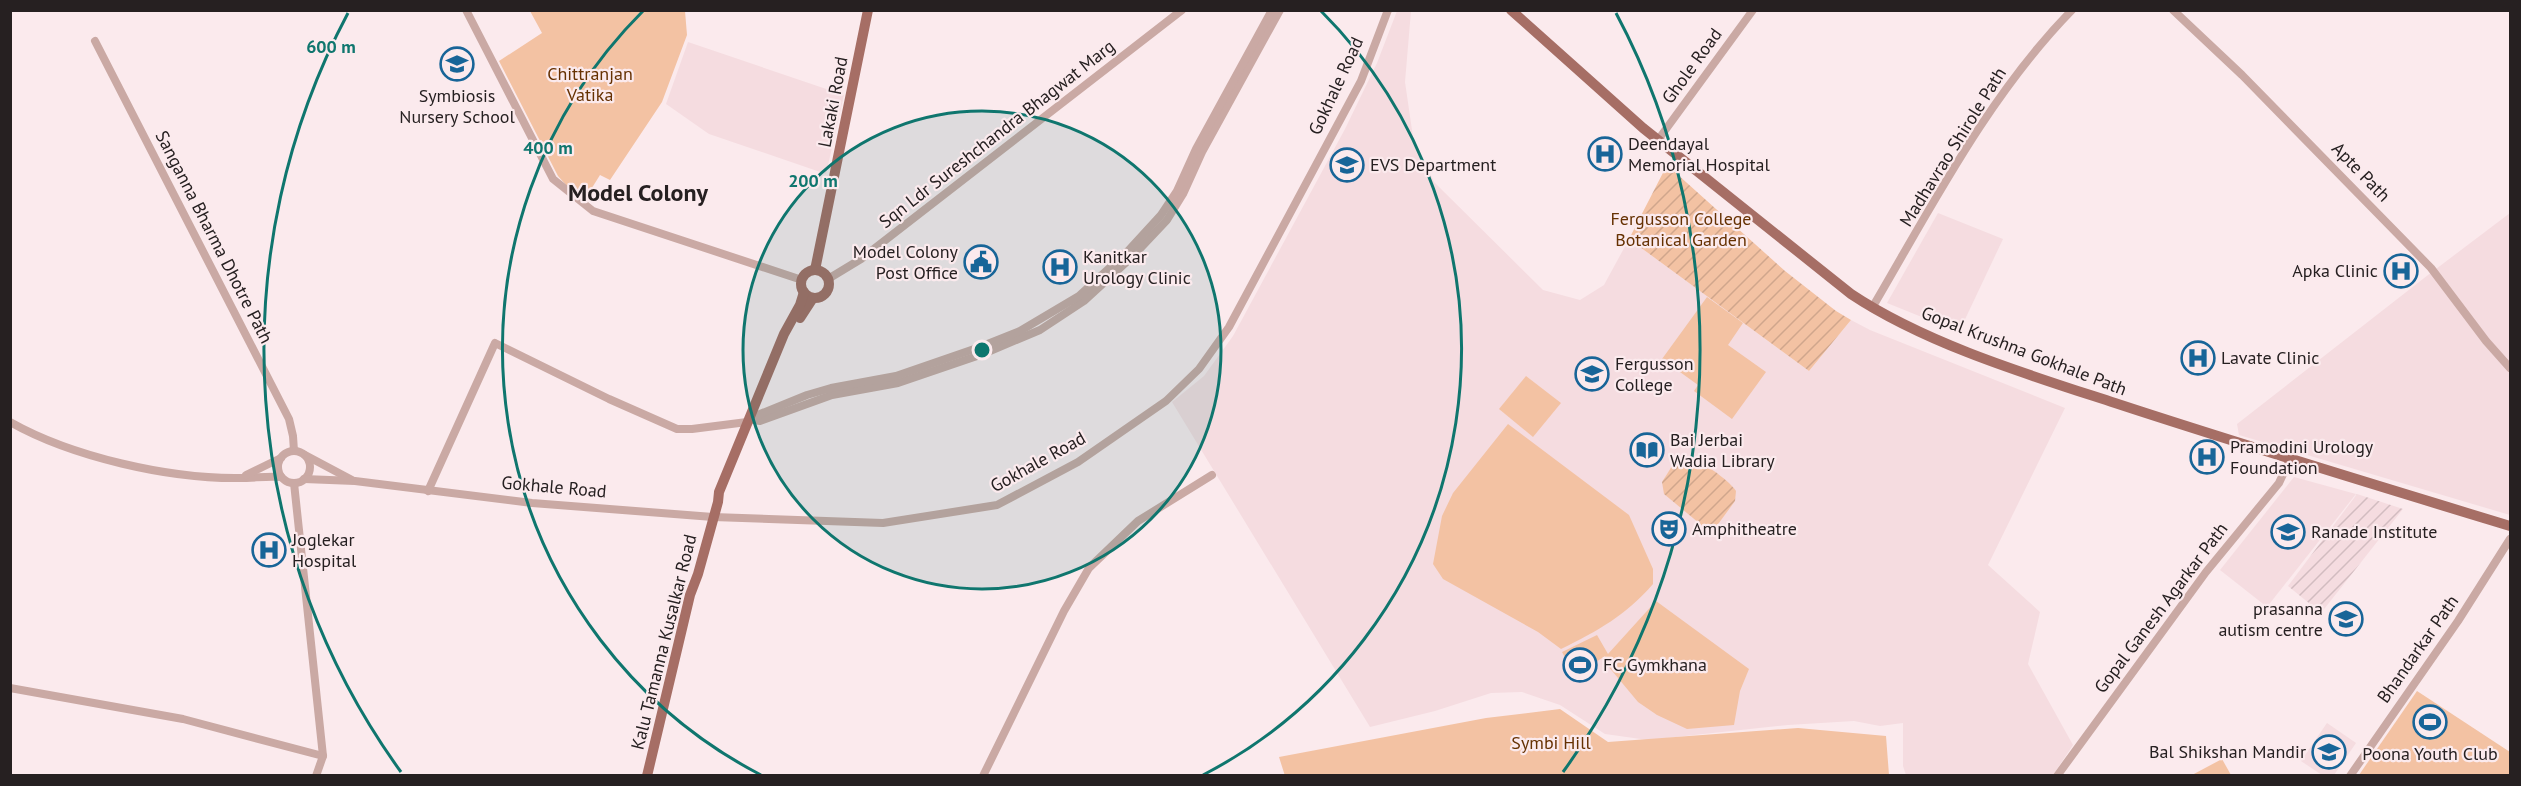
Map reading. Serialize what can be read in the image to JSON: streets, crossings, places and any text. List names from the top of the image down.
{
  "streets": {
    "main road": ["Lakaki Road", "Gopal Krushna Gokhale Path", "Kalu Tamanna Kusalkar Road"],
    "street": [
      "Ghole Road",
      "Gokhale Road",
      "Sqn Ldr Sureshchandra Bhagwat Marg",
      "Madhavrao Shirole Path",
      "Apte Path",
      "Sanganna Bharma Dhotre Path",
      "Gopal Ganesh Agarkar Path",
      "Bhandarkar Path"
    ]
  },
  "crossings": [
    ["Ghole Road", "Gopal Krushna Gokhale Path"],
    ["Gokhale Road", "Sanganna Bharma Dhotre Path"],
    ["Gokhale Road", "Kalu Tamanna Kusalkar Road"],
    ["Lakaki Road", "Sqn Ldr Sureshchandra Bhagwat Marg"],
    ["Madhavrao Shirole Path", "Gopal Krushna Gokhale Path"],
    ["Gopal Krushna Gokhale Path", "Gopal Ganesh Agarkar Path"]
  ],
  "districts": ["Model Colony"],
  "parks": ["Chittranjan Vatika", "Fergusson College Botanical Garden", "Symbi Hill"],
  "places": {
    "school or university": [
      "Symbiosis Nursery School",
      "EVS Department",
      "Fergusson College",
      "Ranade Institute",
      "prasanna autism centre",
      "Bal Shikshan Mandir"
    ],
    "hospital": [
      "Deendayal Memorial Hospital",
      "Kanitkar Urology Clinic",
      "Apka Clinic",
      "Lavate Clinic",
      "Pramodini Urology Foundation",
      "Joglekar Hospital"
    ],
    "public building": ["Model Colony Post Office"],
    "library": ["Bai Jerbai Wadia Library"],
    "theatre": ["Amphitheatre"],
    "sports": ["FC Gymkhana", "Poona Youth Club"]
  },
  "rings": ["600 m", "400 m", "200 m"]
}
